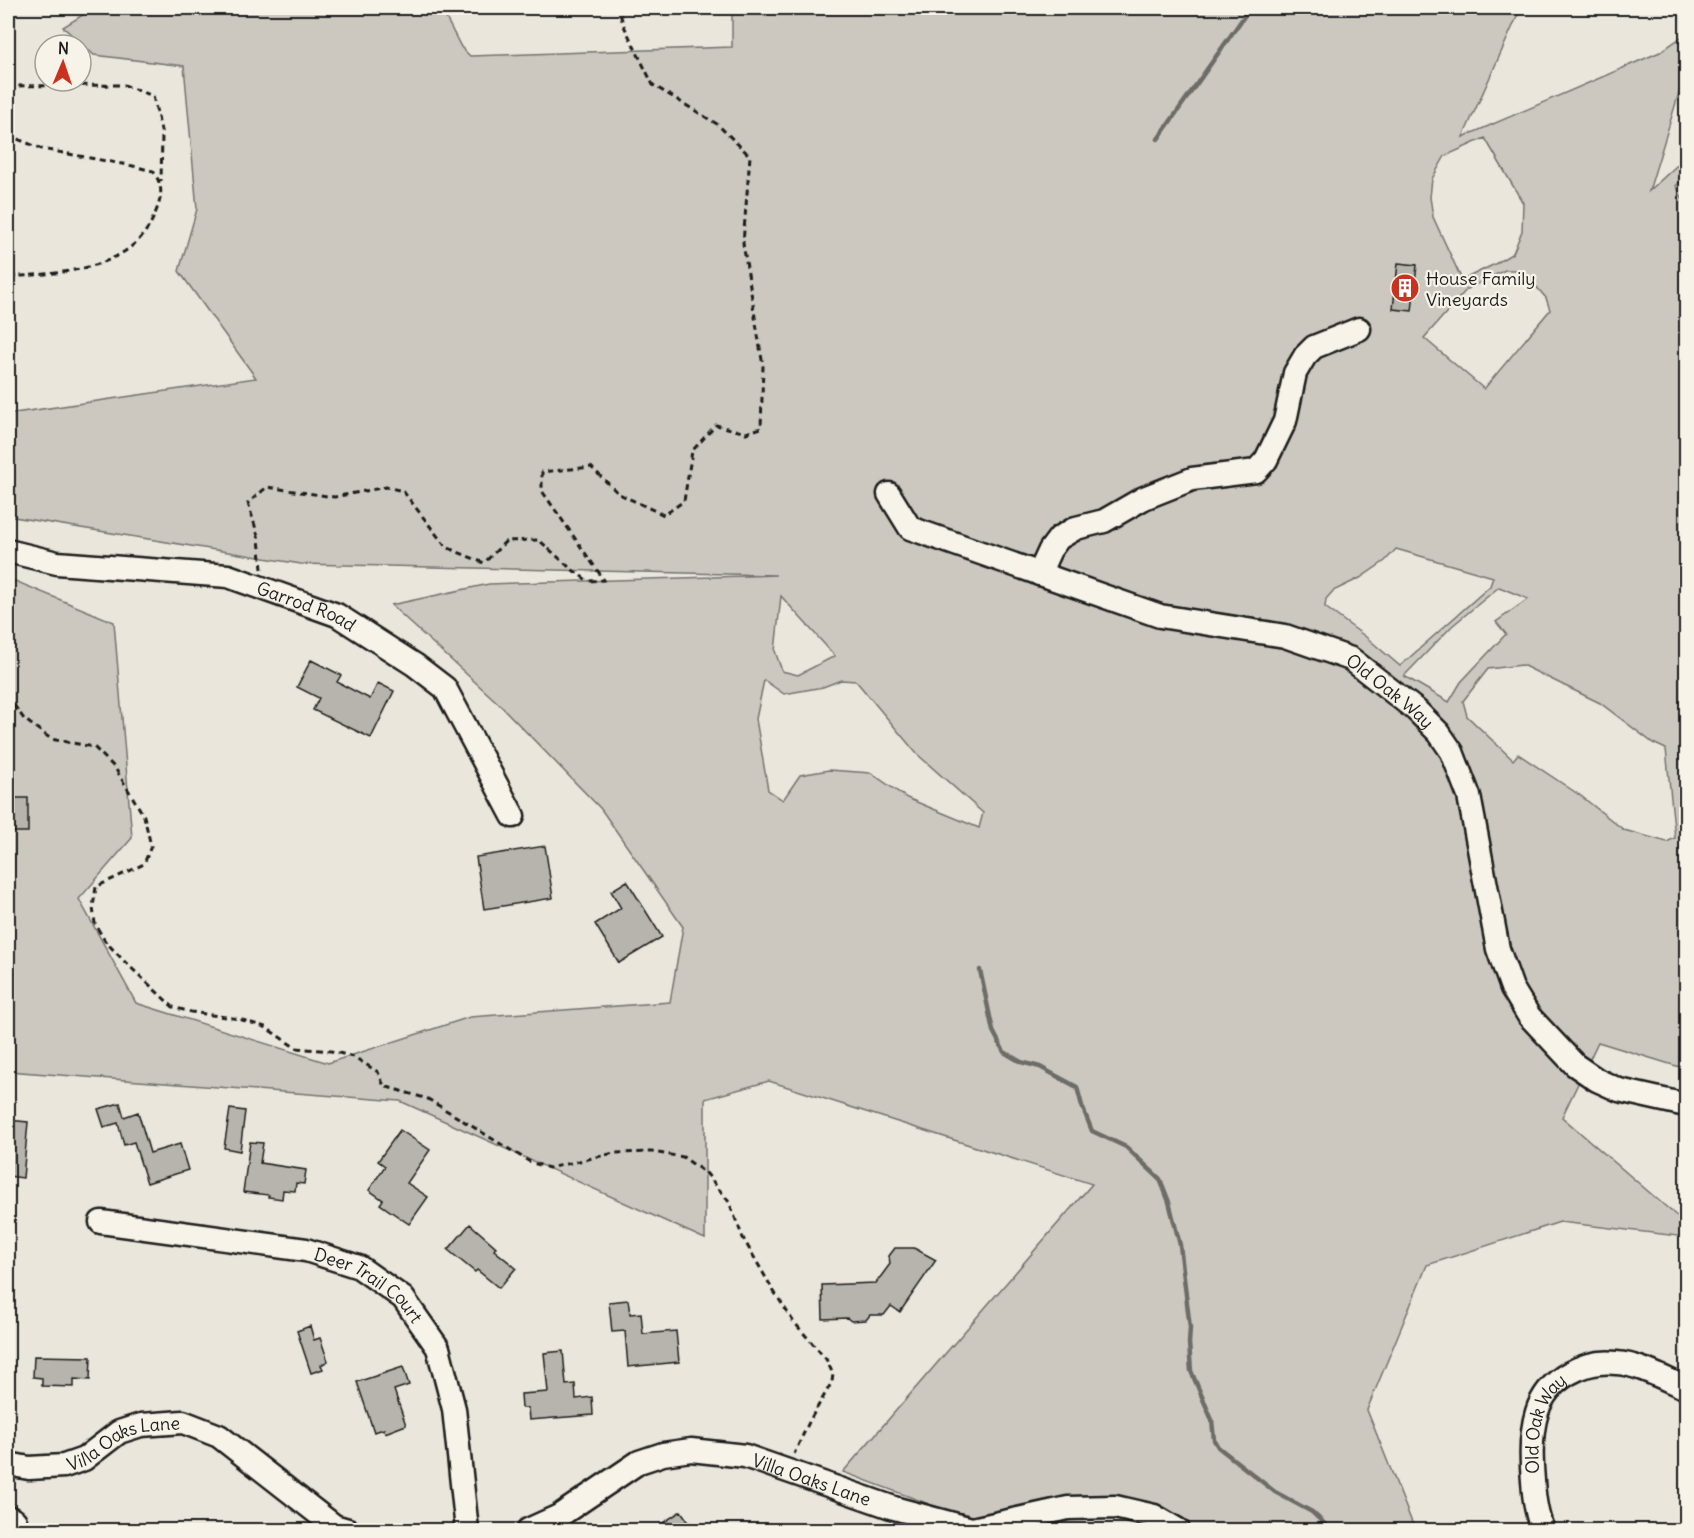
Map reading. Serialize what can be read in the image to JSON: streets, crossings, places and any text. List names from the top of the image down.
{
  "streets": {
    "street": [
      "Garrod Road",
      "Old Oak Way",
      "Deer Trail Court",
      "Villa Oaks Lane"
    ]
  },
  "places": {
    "building": ["House Family Vineyards"]
  },
  "north": "top"
}
